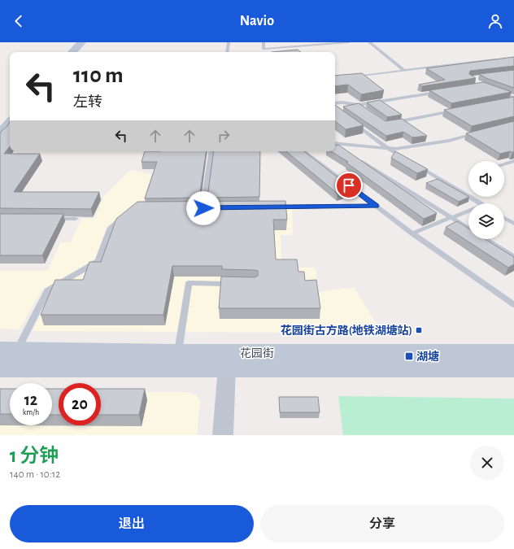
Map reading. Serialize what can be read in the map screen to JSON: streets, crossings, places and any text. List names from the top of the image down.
{
  "streets": {
    "main road": ["花园街"]
  },
  "places": {
    "transit": ["花园街古方路(地铁湖塘站)", "湖塘"]
  },
  "page": {
    "header": "Navio",
    "turn": ["110 m", "左转"],
    "speed": "12 km/h",
    "limit": "20",
    "heading": ["1 分钟", "140 m · 10:12"],
    "buttons": ["退出", "分享"]
  }
}
